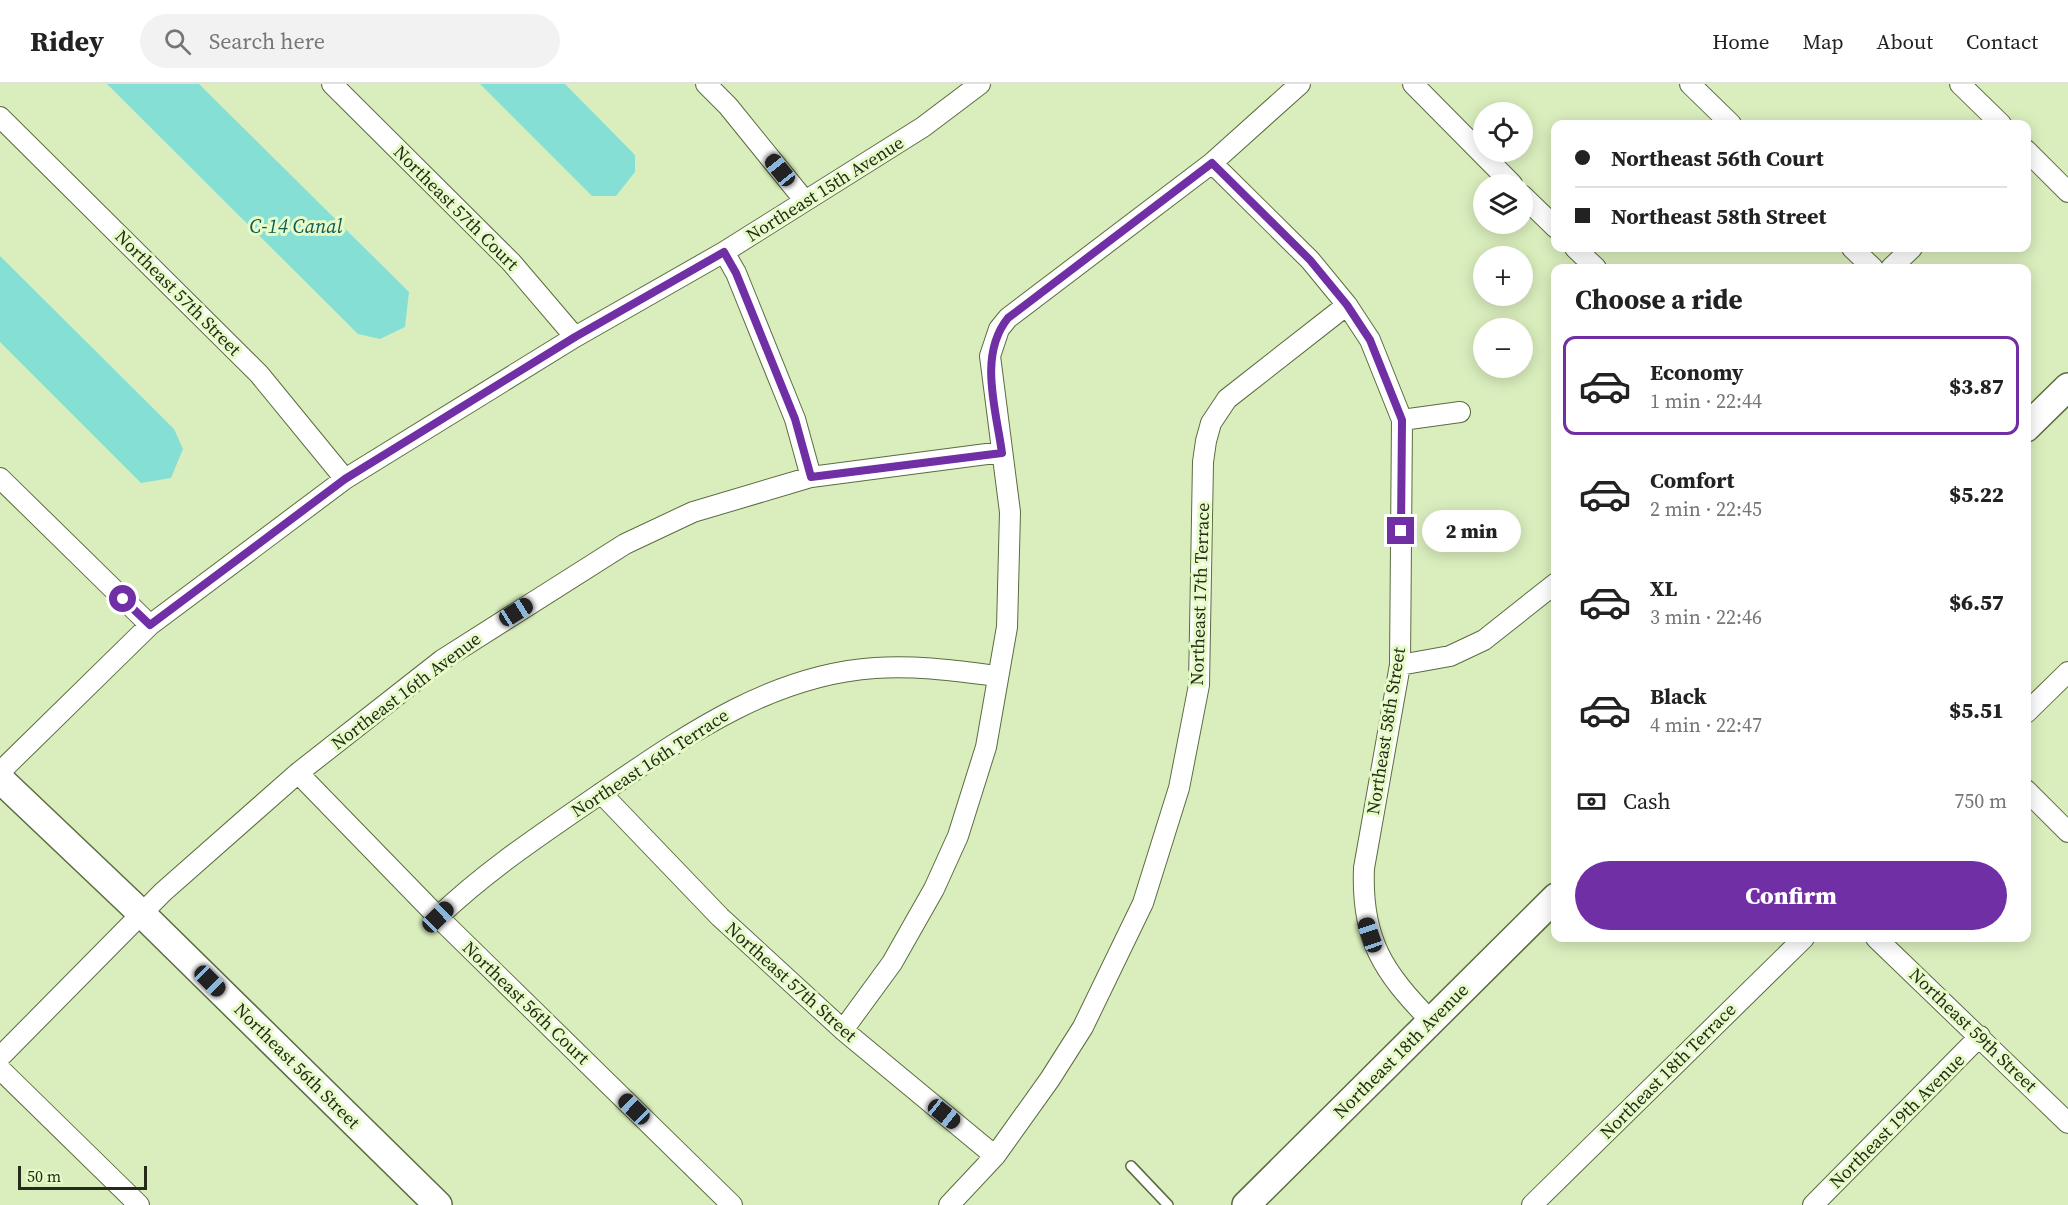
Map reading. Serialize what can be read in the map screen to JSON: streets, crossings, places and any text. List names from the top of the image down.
{
  "streets": {
    "street": [
      "Northeast 15th Avenue",
      "Northeast 57th Court",
      "Northeast 57th Street",
      "Northeast 17th Terrace",
      "Northeast 16th Avenue",
      "Northeast 58th Street",
      "Northeast 16th Terrace",
      "Northeast 56th Court",
      "Northeast 59th Street",
      "Northeast 18th Avenue",
      "Northeast 56th Street",
      "Northeast 18th Terrace",
      "Northeast 19th Avenue"
    ]
  },
  "crossings": [
    ["Northeast 15th Avenue", "Northeast 57th Court"],
    ["Northeast 15th Avenue", "Northeast 57th Street"],
    ["Northeast 57th Street", "Northeast 17th Terrace"],
    ["Northeast 57th Street", "Northeast 16th Terrace"],
    ["Northeast 17th Terrace", "Northeast 58th Street"],
    ["Northeast 16th Avenue", "Northeast 56th Court"],
    ["Northeast 16th Avenue", "Northeast 56th Street"],
    ["Northeast 58th Street", "Northeast 18th Avenue"],
    ["Northeast 16th Terrace", "Northeast 56th Court"],
    ["Northeast 59th Street", "Northeast 19th Avenue"]
  ],
  "water": ["C-14 Canal"],
  "scale_bar": "50 m",
  "page": {
    "header": "Ridey",
    "search": "Search here",
    "nav": [
      "Home",
      "Map",
      "About",
      "Contact"
    ],
    "map_buttons": ["+", "−"],
    "banner": ["Northeast 56th Court", "Northeast 58th Street"],
    "heading": "Choose a ride",
    "list": [
      {
        "name": "Economy",
        "note": "1 min · 22:44",
        "value": "$3.87"
      },
      {
        "name": "Comfort",
        "note": "2 min · 22:45",
        "value": "$5.22"
      },
      {
        "name": "XL",
        "note": "3 min · 22:46",
        "value": "$6.57"
      },
      {
        "name": "Black",
        "note": "4 min · 22:47",
        "value": "$5.51"
      }
    ],
    "bubble": "2 min",
    "pay": ["Cash", "750 m"],
    "buttons": "Confirm",
    "scale": "50 m"
  }
}
